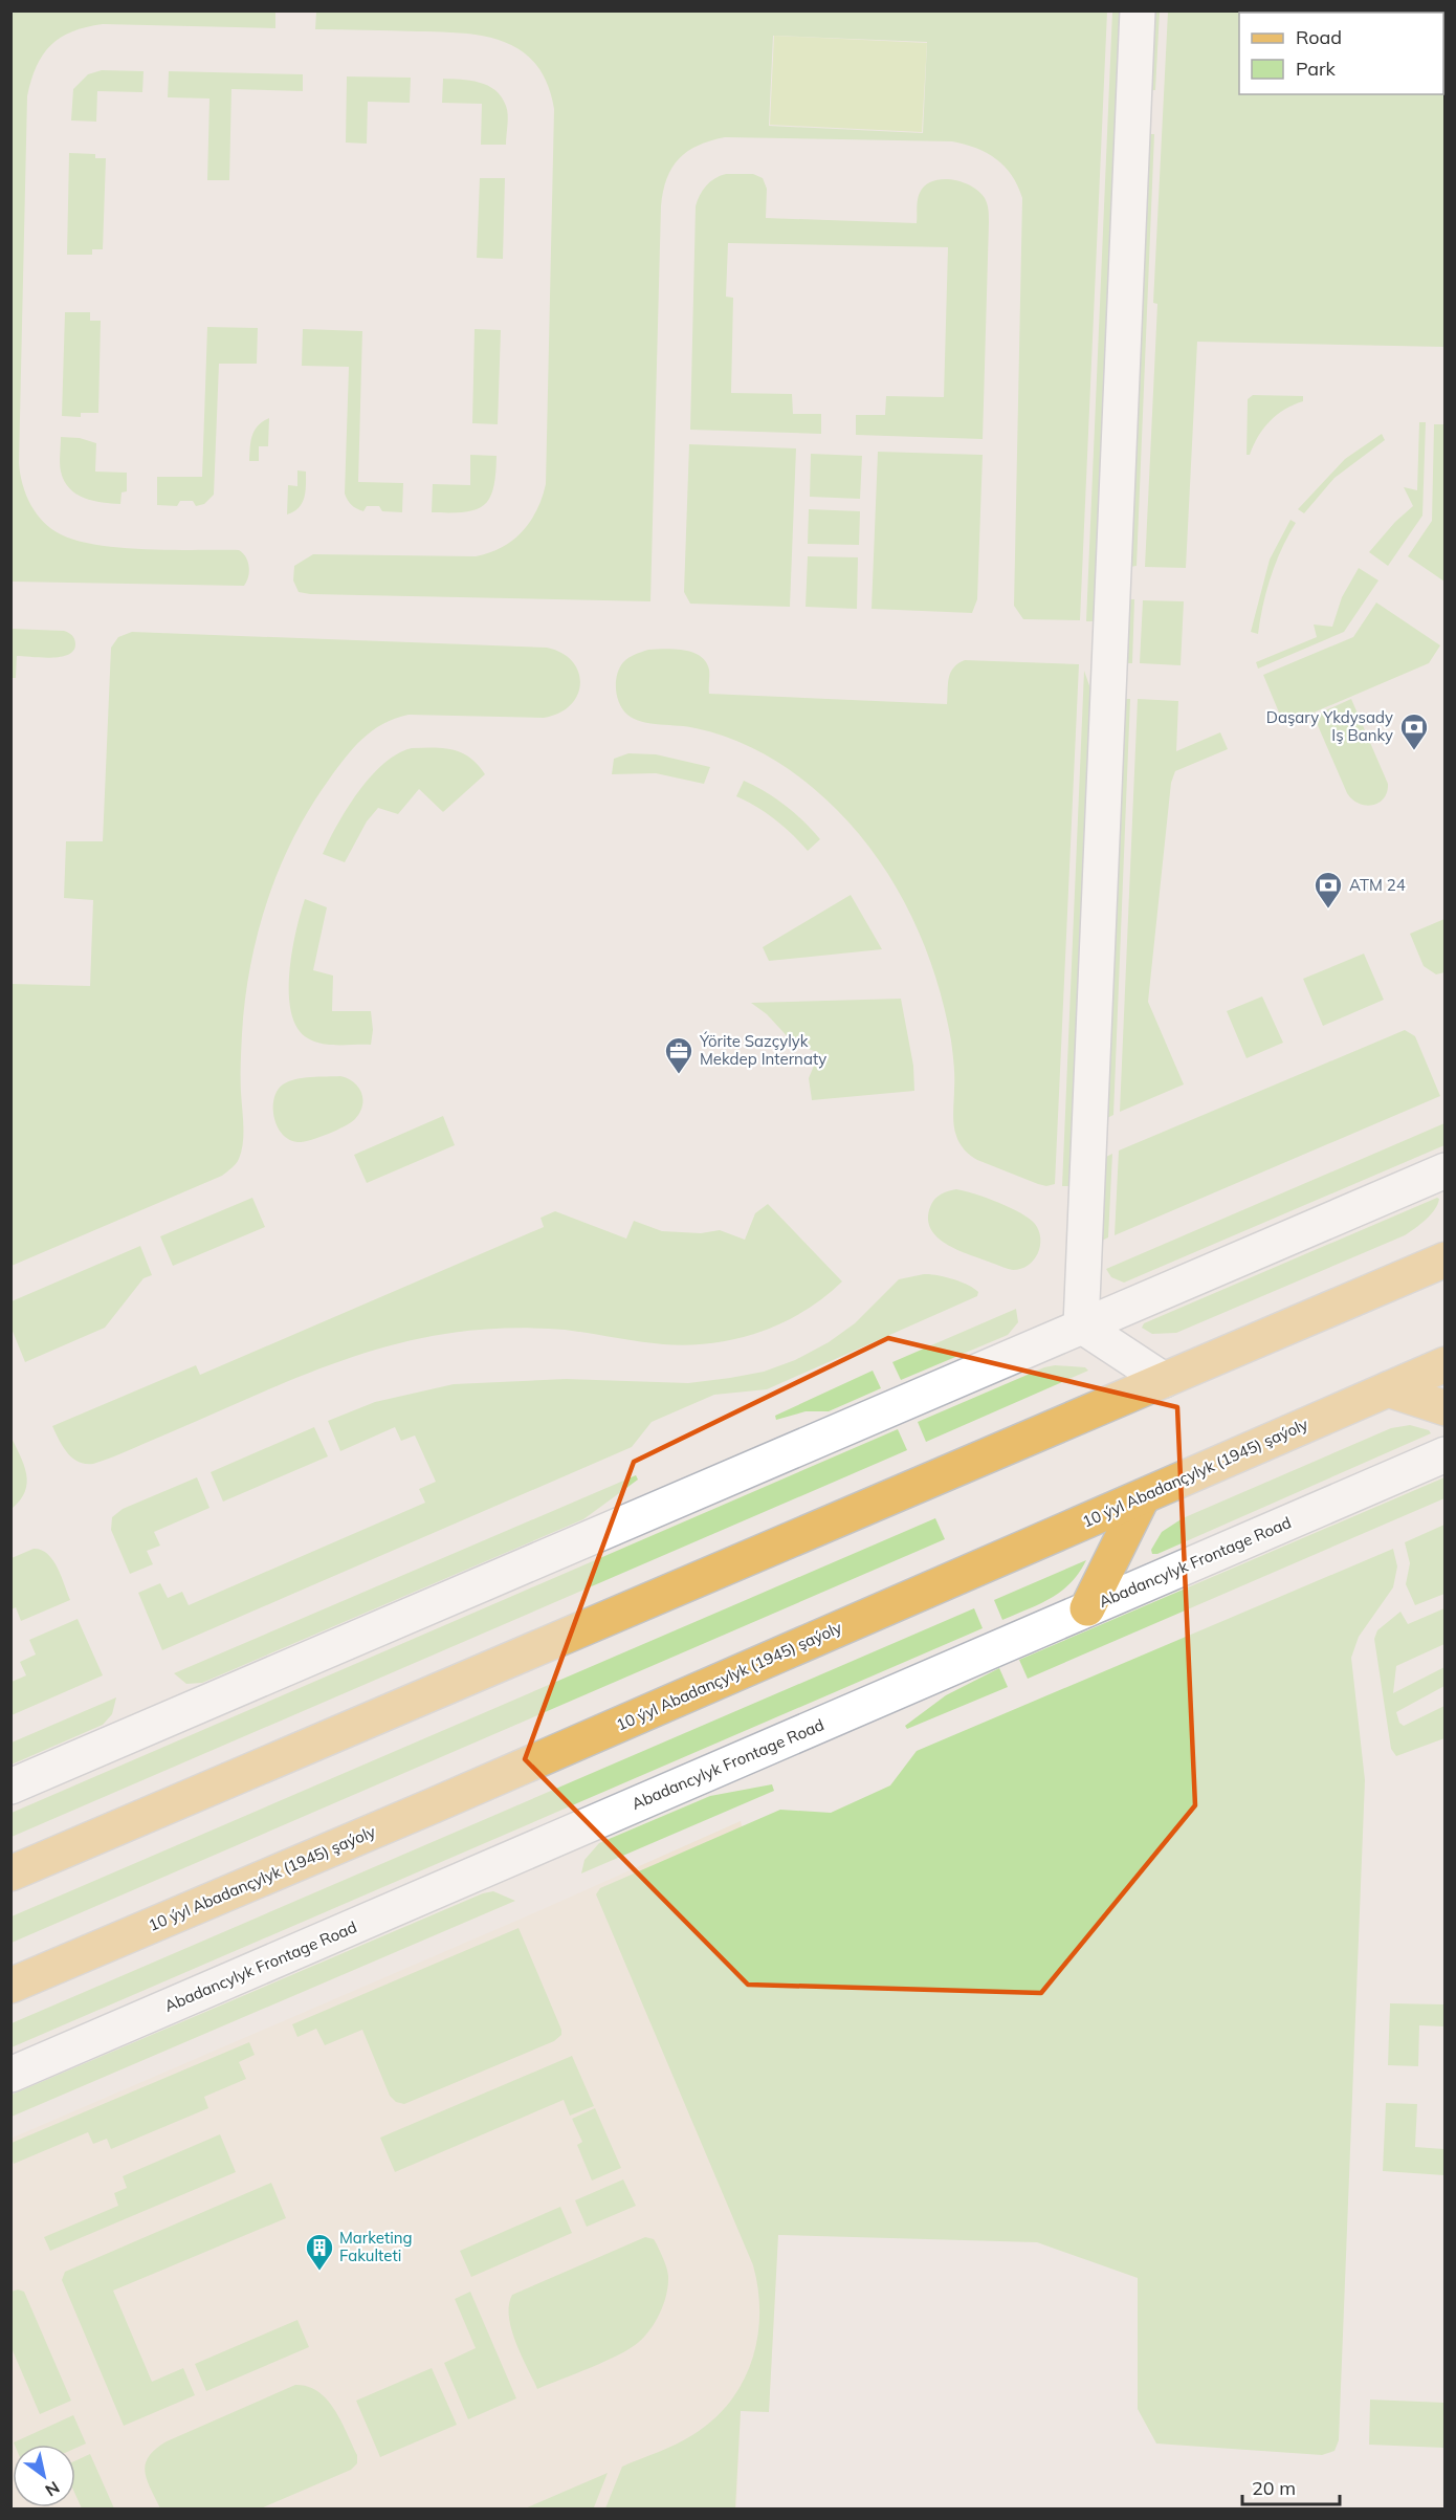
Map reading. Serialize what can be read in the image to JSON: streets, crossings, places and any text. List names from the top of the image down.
{
  "streets": {
    "main road": ["10 ýyl Abadançylyk (1945) şaýoly"],
    "street": ["Abadancylyk Frontage Road"]
  },
  "places": {
    "bank": ["Daşary Ykdysady Iş Banky", "ATM 24"],
    "office": ["Ýörite Sazçylyk Mekdep Internaty"],
    "building": ["Marketing Fakulteti"]
  },
  "legend": ["Road", "Park"],
  "scale_bar": "20 m",
  "north": "bottom right"
}
